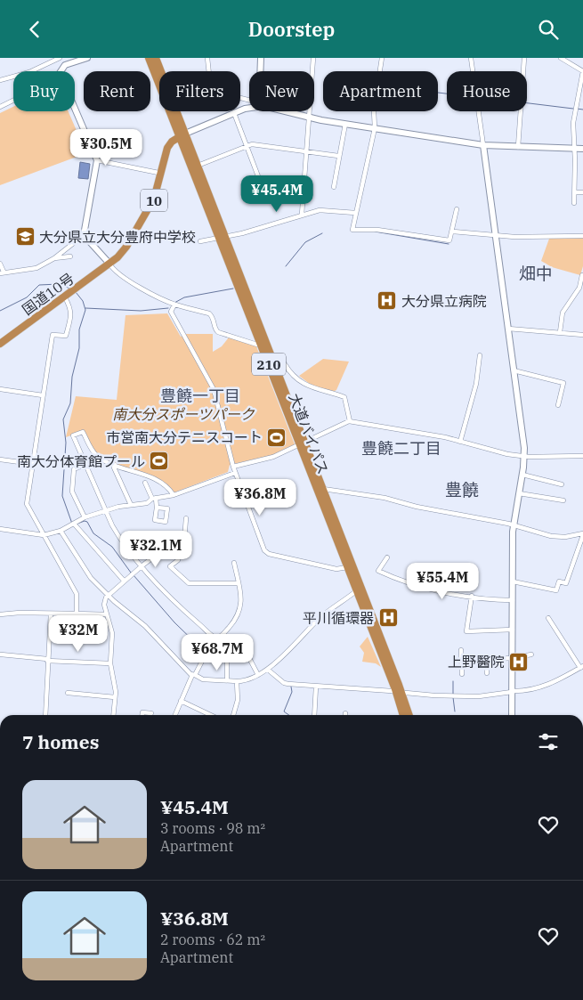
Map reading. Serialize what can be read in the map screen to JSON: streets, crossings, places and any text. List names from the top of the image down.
{
  "streets": {
    "highway": [
      "10",
      "国道10号",
      "210",
      "大道バイパス"
    ]
  },
  "crossings": [
    ["国道10号", "大道バイパス"]
  ],
  "districts": [
    "畑中",
    "豊饒一丁目",
    "豊饒二丁目",
    "豊饒"
  ],
  "parks": ["南大分スポーツパーク"],
  "places": {
    "school or university": ["大分県立大分豊府中学校"],
    "hospital": ["大分県立病院", "平川循環器", "上野醫院"],
    "sports": ["市営南大分テニスコート", "南大分体育館プール"]
  },
  "page": {
    "header": "Doorstep",
    "chip": [
      "Buy",
      "Rent",
      "Filters",
      "New",
      "Apartment",
      "House"
    ],
    "price": [
      "¥30.5M",
      "¥45.4M",
      "¥36.8M",
      "¥32.1M",
      "¥55.4M",
      "¥32M",
      "¥68.7M"
    ],
    "heading": "7 homes",
    "list": [
      {
        "name": "¥45.4M",
        "note": "3 rooms · 98 m² · Apartment"
      },
      {
        "name": "¥36.8M",
        "note": "2 rooms · 62 m² · Apartment"
      }
    ]
  }
}
